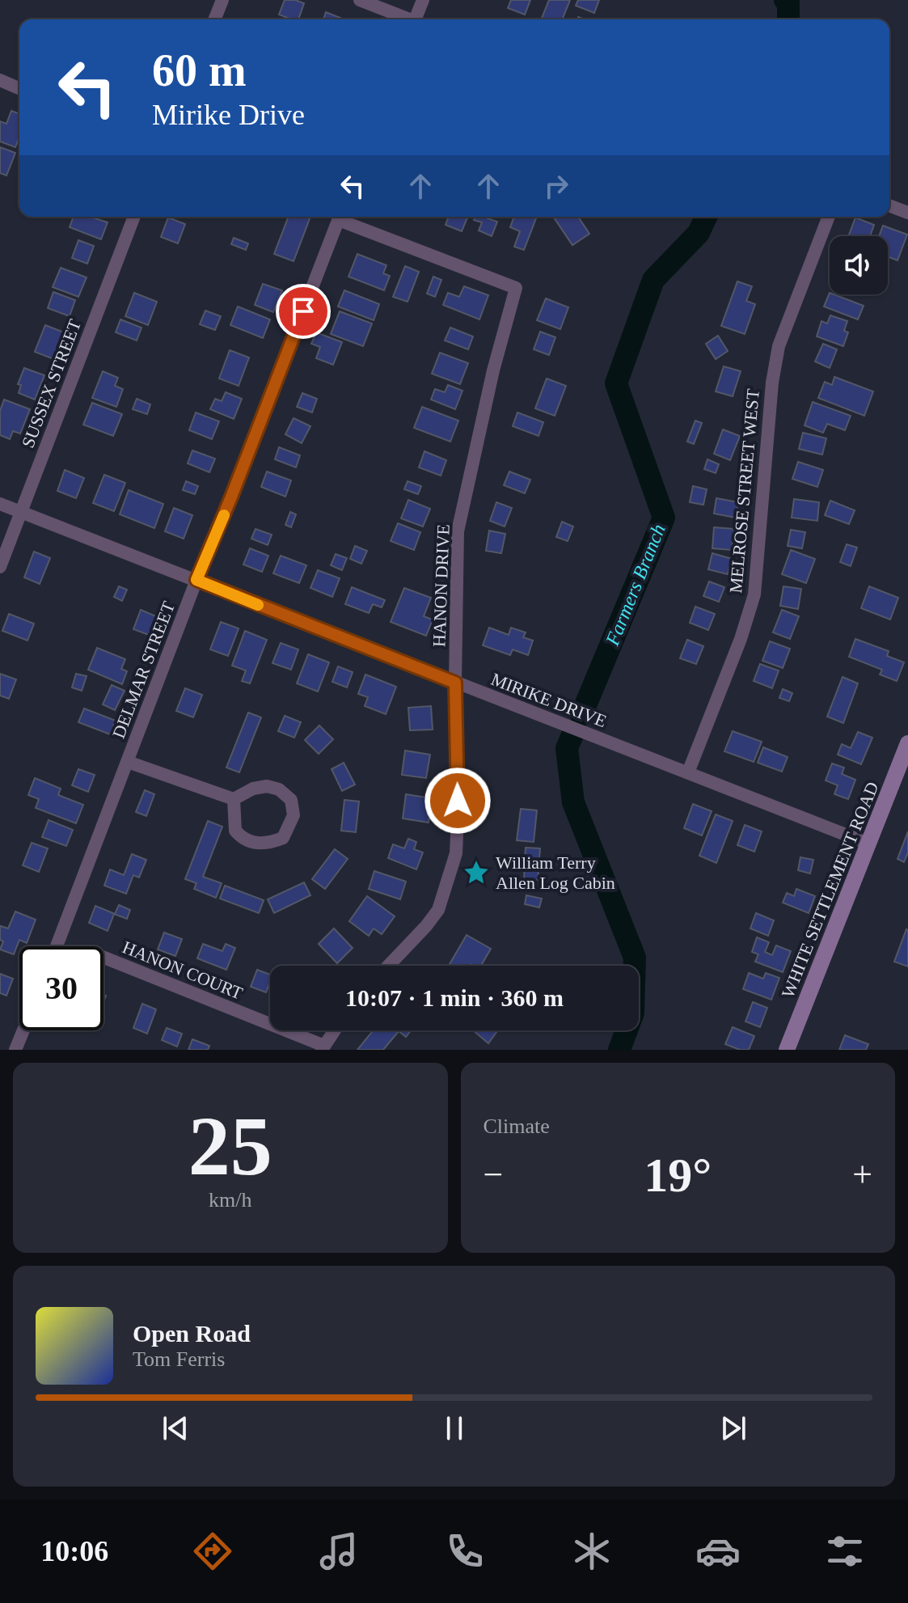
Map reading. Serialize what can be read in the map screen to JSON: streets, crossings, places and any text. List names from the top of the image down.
{
  "streets": {
    "main road": ["WHITE SETTLEMENT ROAD"],
    "street": [
      "SUSSEX STREET",
      "MELROSE STREET WEST",
      "HANON DRIVE",
      "DELMAR STREET",
      "MIRIKE DRIVE",
      "HANON COURT"
    ]
  },
  "crossings": [
    ["SUSSEX STREET", "MIRIKE DRIVE"],
    ["MELROSE STREET WEST", "MIRIKE DRIVE"],
    ["HANON DRIVE", "MIRIKE DRIVE"],
    ["DELMAR STREET", "MIRIKE DRIVE"],
    ["MIRIKE DRIVE", "WHITE SETTLEMENT ROAD"]
  ],
  "water": ["Farmers Branch"],
  "places": {
    "place": ["William Terry Allen Log Cabin"]
  },
  "page": {
    "turn": ["60 m", "Mirike Drive"],
    "limit": "30",
    "trip": "10:07 · 1 min · 360 m",
    "tile": [
      ["25", "km/h"],
      "Climate"
    ],
    "heat": ["−", "19°", "+"],
    "song": ["Open Road", "Tom Ferris"],
    "tabs": "10:06"
  }
}
